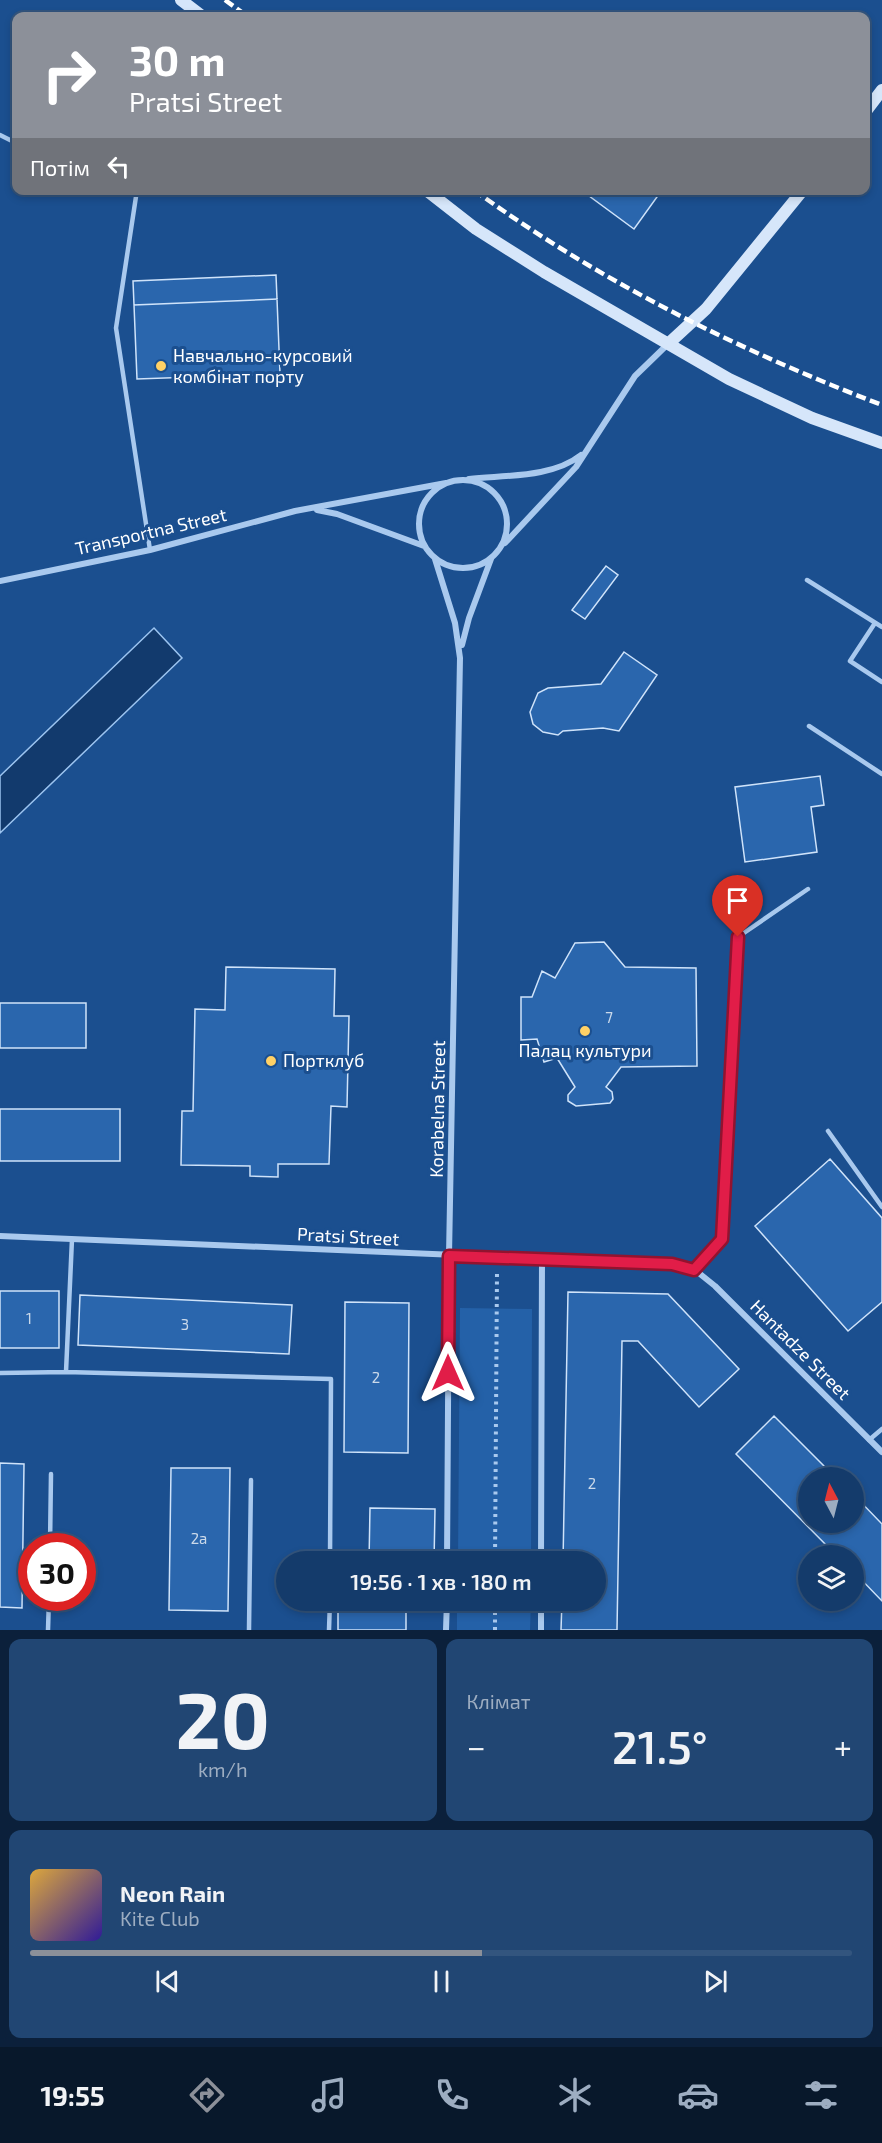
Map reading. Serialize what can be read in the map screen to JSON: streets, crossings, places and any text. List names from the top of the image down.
{
  "streets": {
    "street": [
      "Transportna Street",
      "Korabelna Street",
      "Pratsi Street",
      "Hantadze Street"
    ]
  },
  "crossings": [
    ["Korabelna Street", "Pratsi Street"],
    ["Pratsi Street", "Hantadze Street"]
  ],
  "places": ["Навчально-курсовий комбінат порту", "Палац культури", "Портклуб"],
  "house_numbers": [
    "7",
    "1",
    "3",
    "2",
    "2",
    "2а"
  ],
  "north": "top",
  "page": {
    "turn": ["30 m", "Pratsi Street"],
    "then": "Потім",
    "limit": "30",
    "trip": "19:56 · 1 хв · 180 m",
    "tile": [
      ["20", "km/h"],
      "Клімат"
    ],
    "heat": ["−", "21.5°", "+"],
    "song": ["Neon Rain", "Kite Club"],
    "tabs": "19:55"
  }
}
